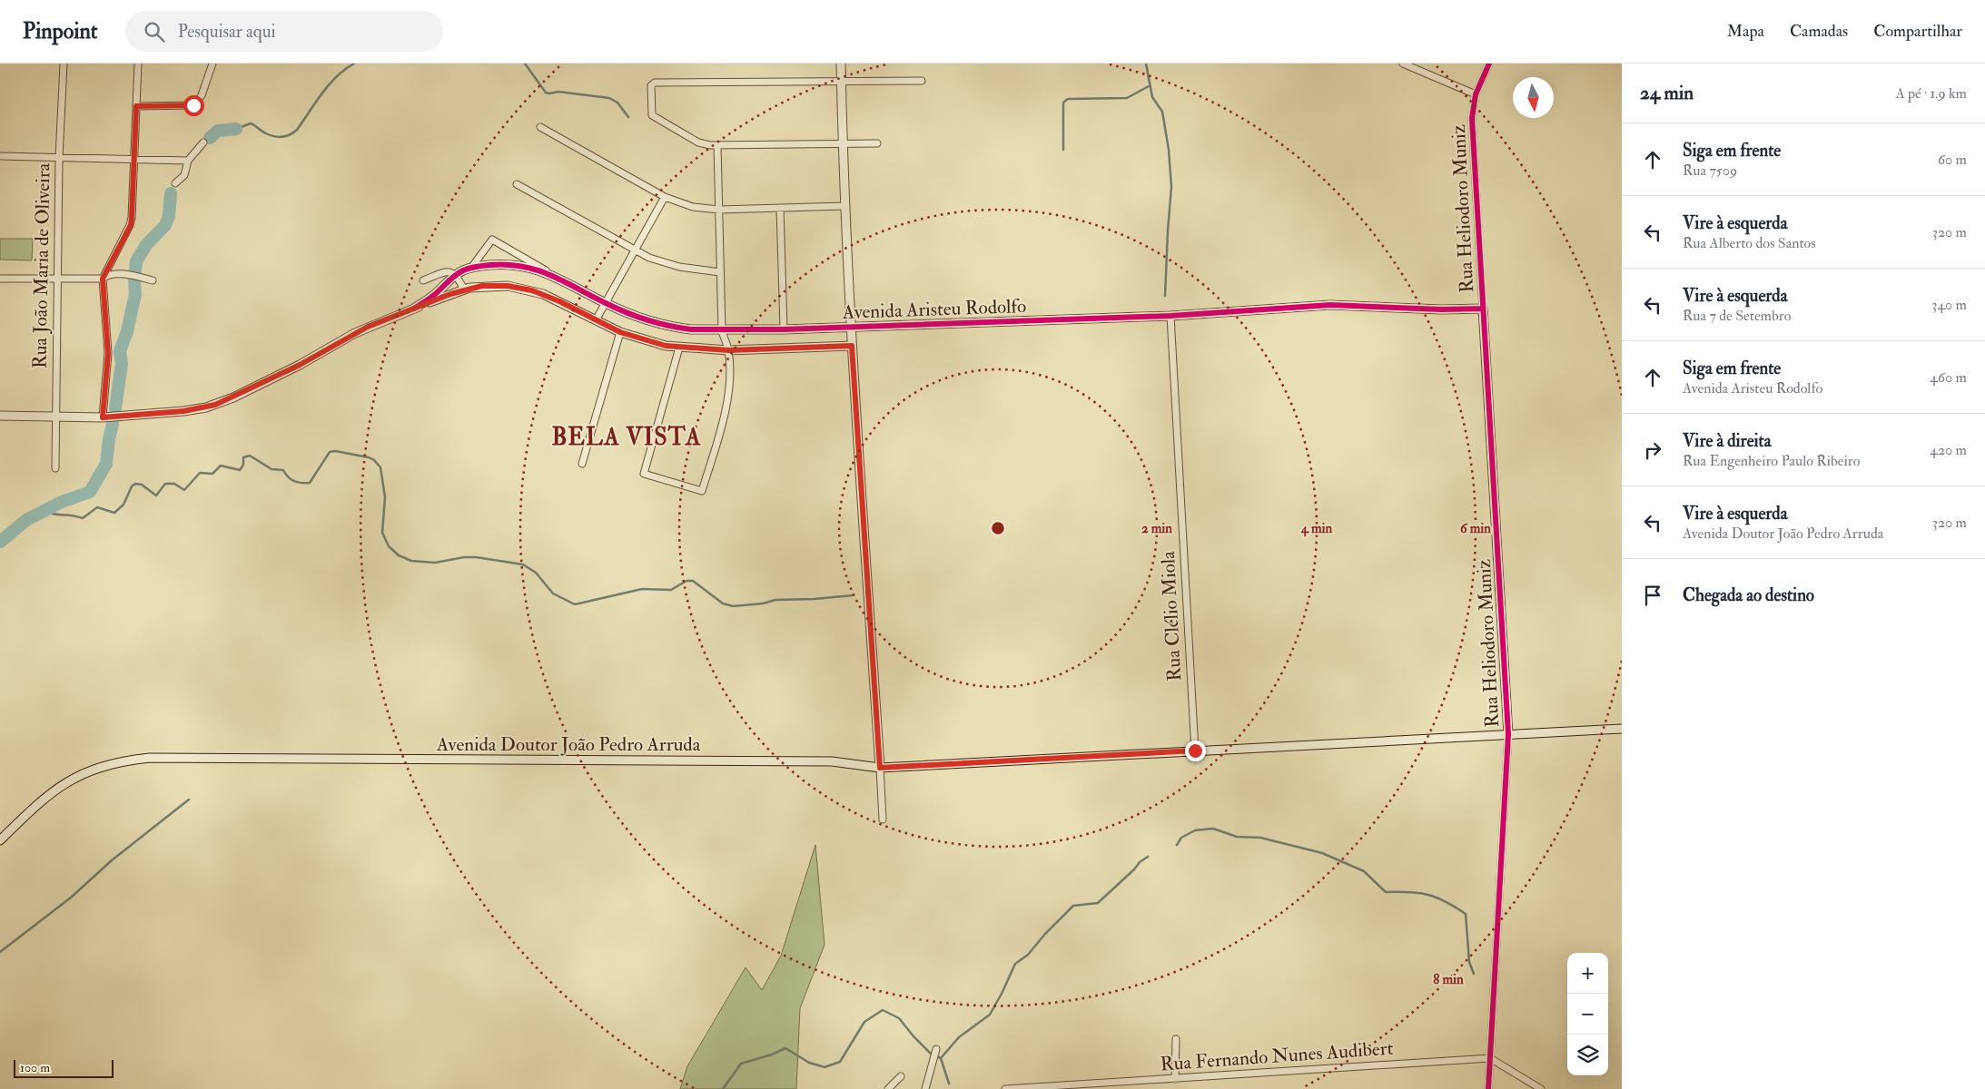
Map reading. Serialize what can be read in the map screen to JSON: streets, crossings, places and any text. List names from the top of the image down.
{
  "streets": {
    "street": [
      "Rua Heliodoro Muniz",
      "Rua João Maria de Oliveira",
      "Avenida Aristeu Rodolfo",
      "Rua Clélio Miola",
      "Avenida Doutor João Pedro Arruda",
      "Rua Fernando Nunes Audibert"
    ]
  },
  "crossings": [
    ["Rua Heliodoro Muniz", "Avenida Aristeu Rodolfo"],
    ["Rua Heliodoro Muniz", "Avenida Doutor João Pedro Arruda"],
    ["Rua Heliodoro Muniz", "Rua Fernando Nunes Audibert"],
    ["Avenida Aristeu Rodolfo", "Rua Clélio Miola"],
    ["Rua Clélio Miola", "Avenida Doutor João Pedro Arruda"]
  ],
  "districts": ["BELA VISTA"],
  "scale_bar": "100 m",
  "north": "bottom",
  "page": {
    "header": "Pinpoint",
    "search": "Pesquisar aqui",
    "nav": ["Mapa", "Camadas", "Compartilhar"],
    "heading": ["24 min", "A pé · 1.9 km"],
    "list": [
      ["Siga em frente", "Rua 7509", "60 m"],
      ["Vire à esquerda", "Rua Alberto dos Santos", "320 m"],
      ["Vire à esquerda", "Rua 7 de Setembro", "340 m"],
      ["Siga em frente", "Avenida Aristeu Rodolfo", "460 m"],
      ["Vire à direita", "Rua Engenheiro Paulo Ribeiro", "420 m"],
      ["Vire à esquerda", "Avenida Doutor João Pedro Arruda", "320 m"],
      "Chegada ao destino"
    ],
    "map_buttons": ["+", "−"],
    "scale": "100 m"
  },
  "rings": [
    "2 min",
    "4 min",
    "6 min",
    "8 min"
  ]
}
